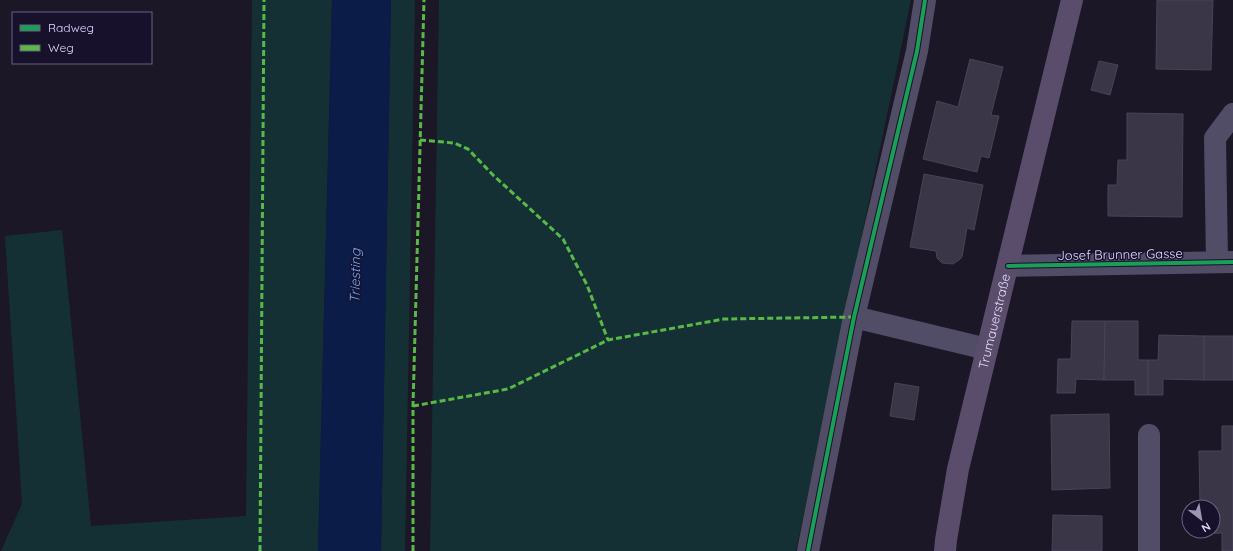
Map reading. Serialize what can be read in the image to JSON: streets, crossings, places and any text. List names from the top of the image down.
{
  "streets": {
    "main road": ["Trumauerstraße"],
    "street": ["Josef Brunner Gasse"]
  },
  "crossings": [
    ["Josef Brunner Gasse", "Trumauerstraße"]
  ],
  "water": ["Triesting"],
  "legend": ["Radweg", "Weg"],
  "north": "bottom right"
}
